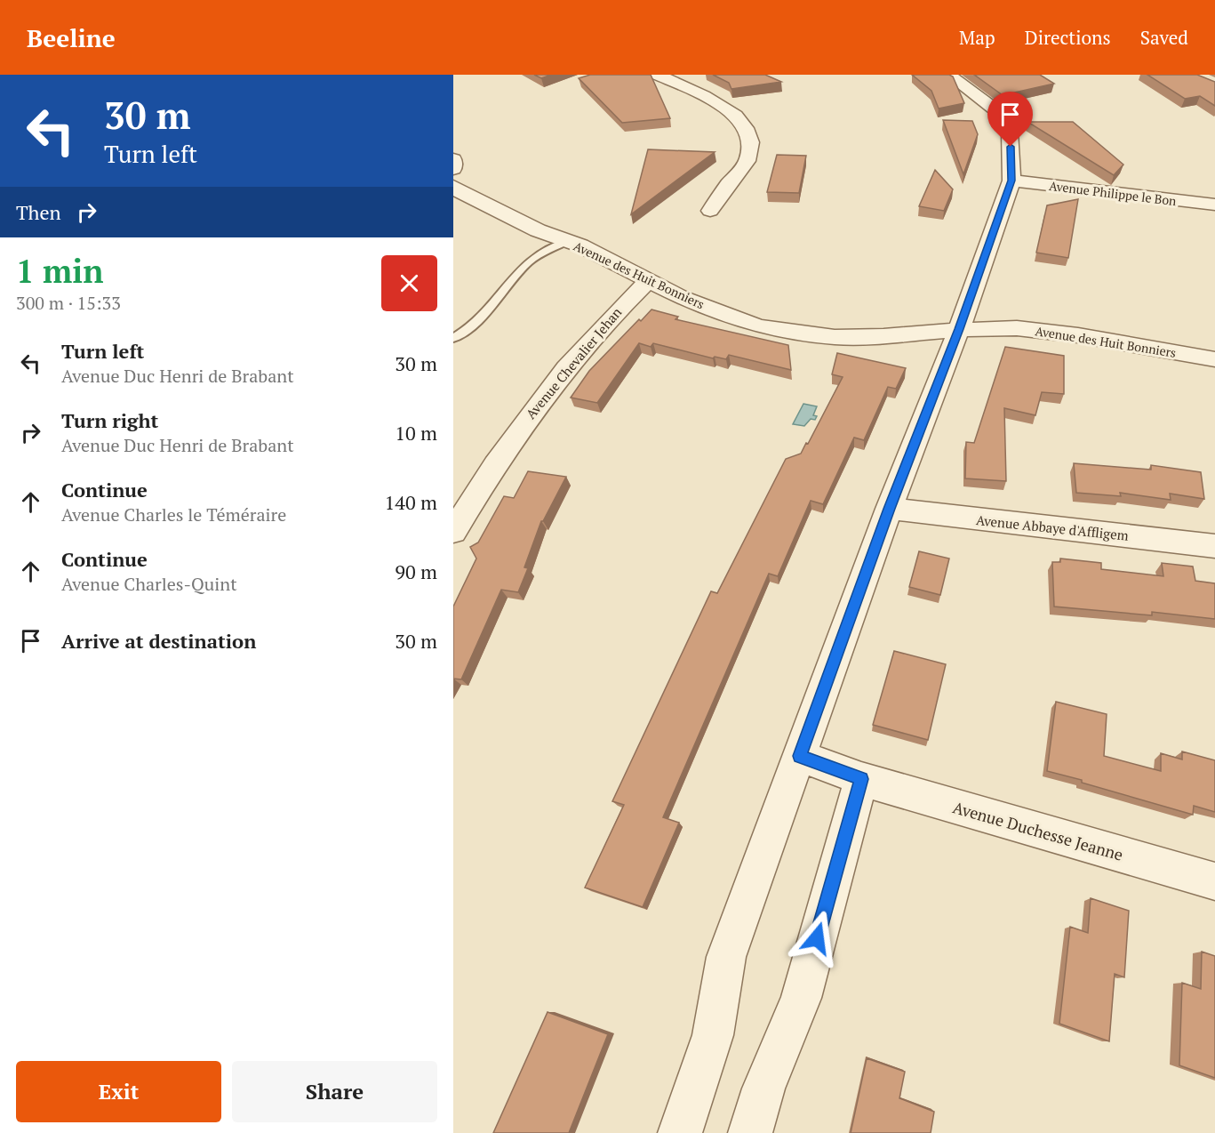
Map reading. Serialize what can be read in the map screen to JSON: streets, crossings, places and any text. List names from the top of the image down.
{
  "streets": {
    "street": [
      "Avenue Philippe le Bon",
      "Avenue des Huit Bonniers",
      "Avenue Chevalier Jehan",
      "Avenue Abbaye d'Affligem",
      "Avenue Duchesse Jeanne"
    ]
  },
  "crossings": [
    ["Avenue des Huit Bonniers", "Avenue Chevalier Jehan"]
  ],
  "page": {
    "header": "Beeline",
    "nav": ["Map", "Directions", "Saved"],
    "turn": ["30 m", "Turn left"],
    "then": "Then",
    "heading": ["1 min", "300 m · 15:33"],
    "list": [
      {
        "name": "Turn left",
        "note": "Avenue Duc Henri de Brabant",
        "value": "30 m"
      },
      {
        "name": "Turn right",
        "note": "Avenue Duc Henri de Brabant",
        "value": "10 m"
      },
      {
        "name": "Continue",
        "note": "Avenue Charles le Téméraire",
        "value": "140 m"
      },
      {
        "name": "Continue",
        "note": "Avenue Charles-Quint",
        "value": "90 m"
      },
      {
        "name": "Arrive at destination",
        "value": "30 m"
      }
    ],
    "buttons": ["Exit", "Share"]
  }
}
